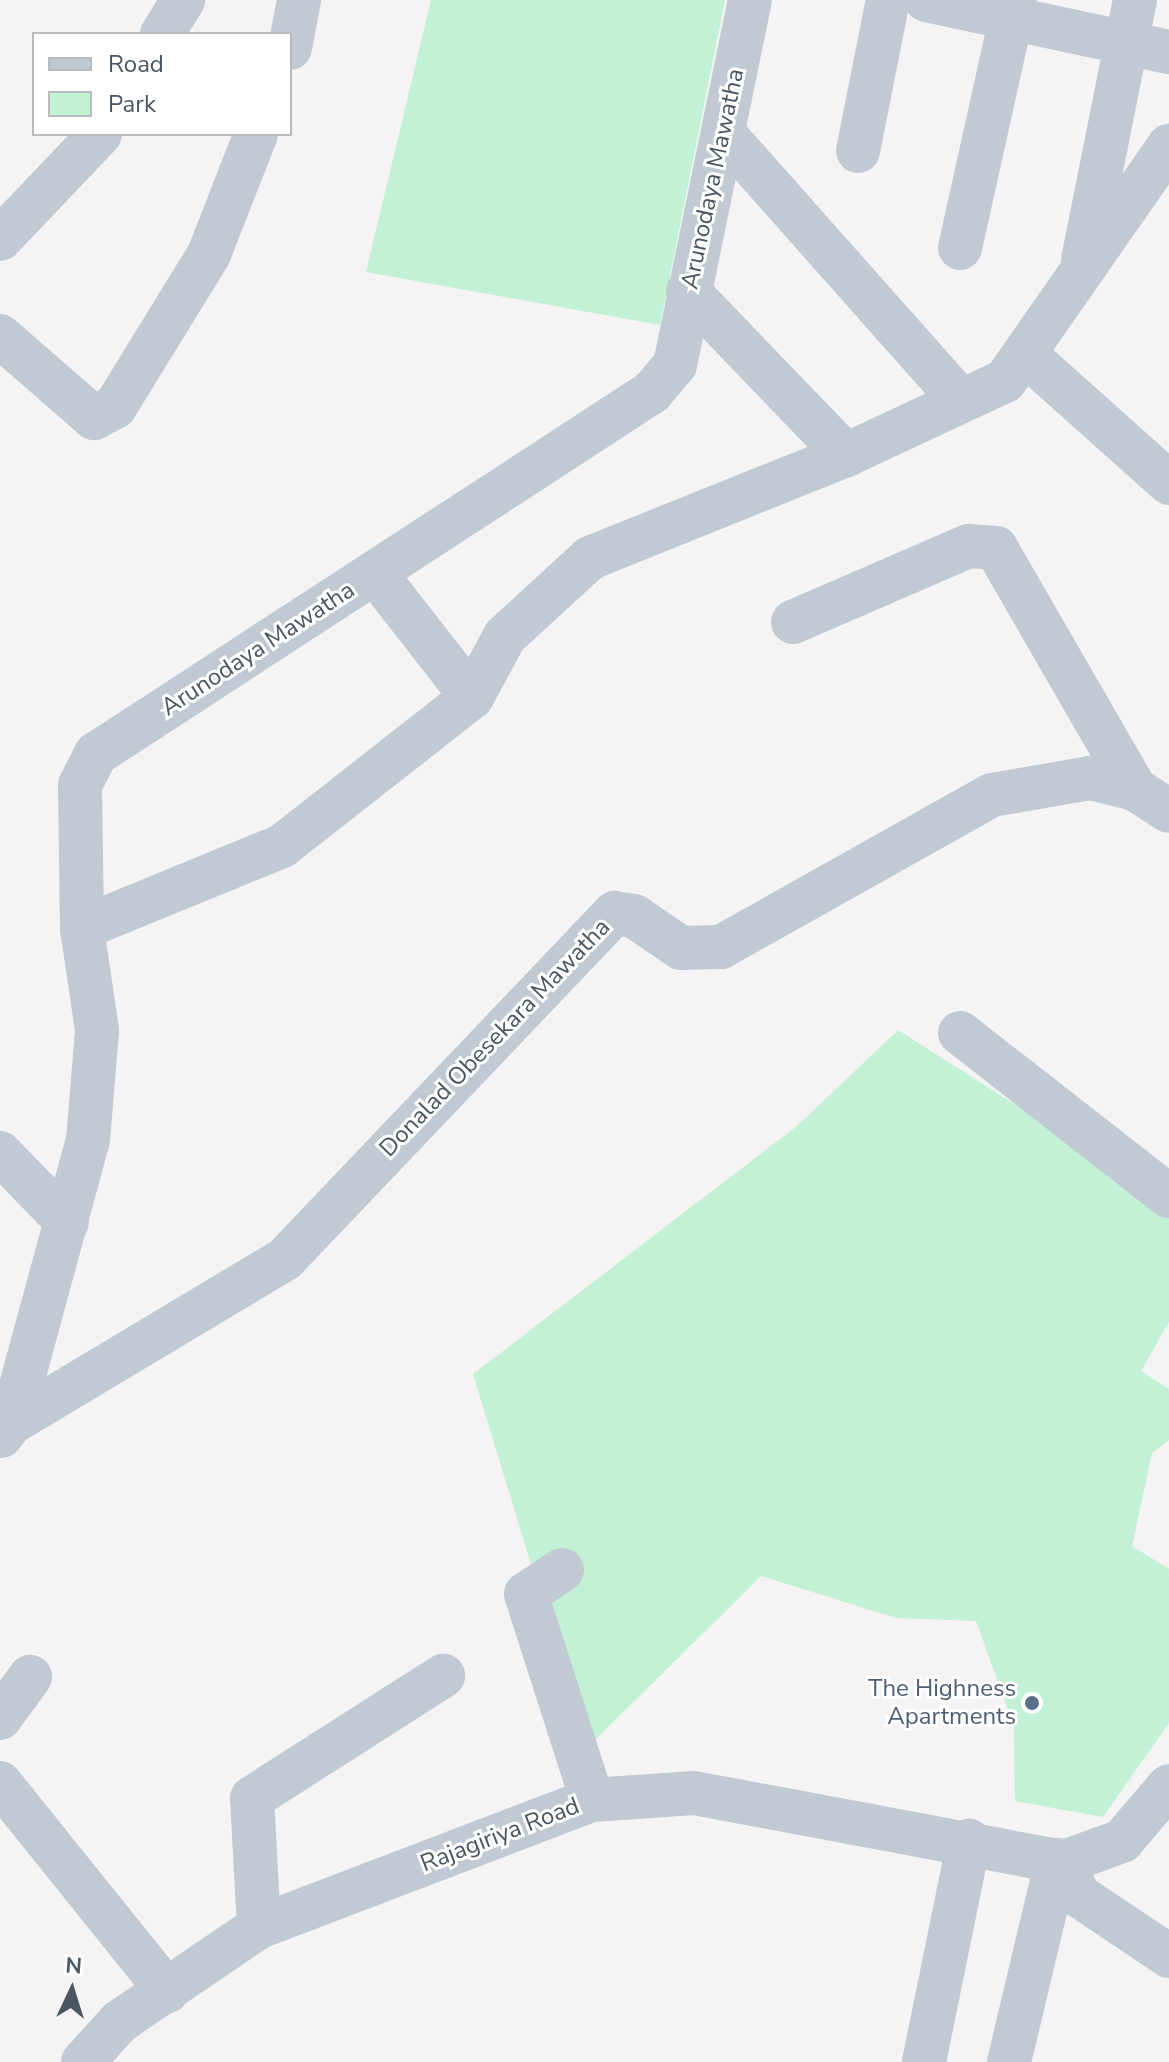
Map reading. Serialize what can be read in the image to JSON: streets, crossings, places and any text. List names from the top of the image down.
{
  "streets": {
    "street": ["Arunodaya Mawatha", "Donalad Obesekara Mawatha", "Rajagiriya Road"]
  },
  "crossings": [
    ["Arunodaya Mawatha", "Donalad Obesekara Mawatha"]
  ],
  "places": ["The Highness Apartments"],
  "legend": ["Road", "Park"],
  "north": "top"
}
